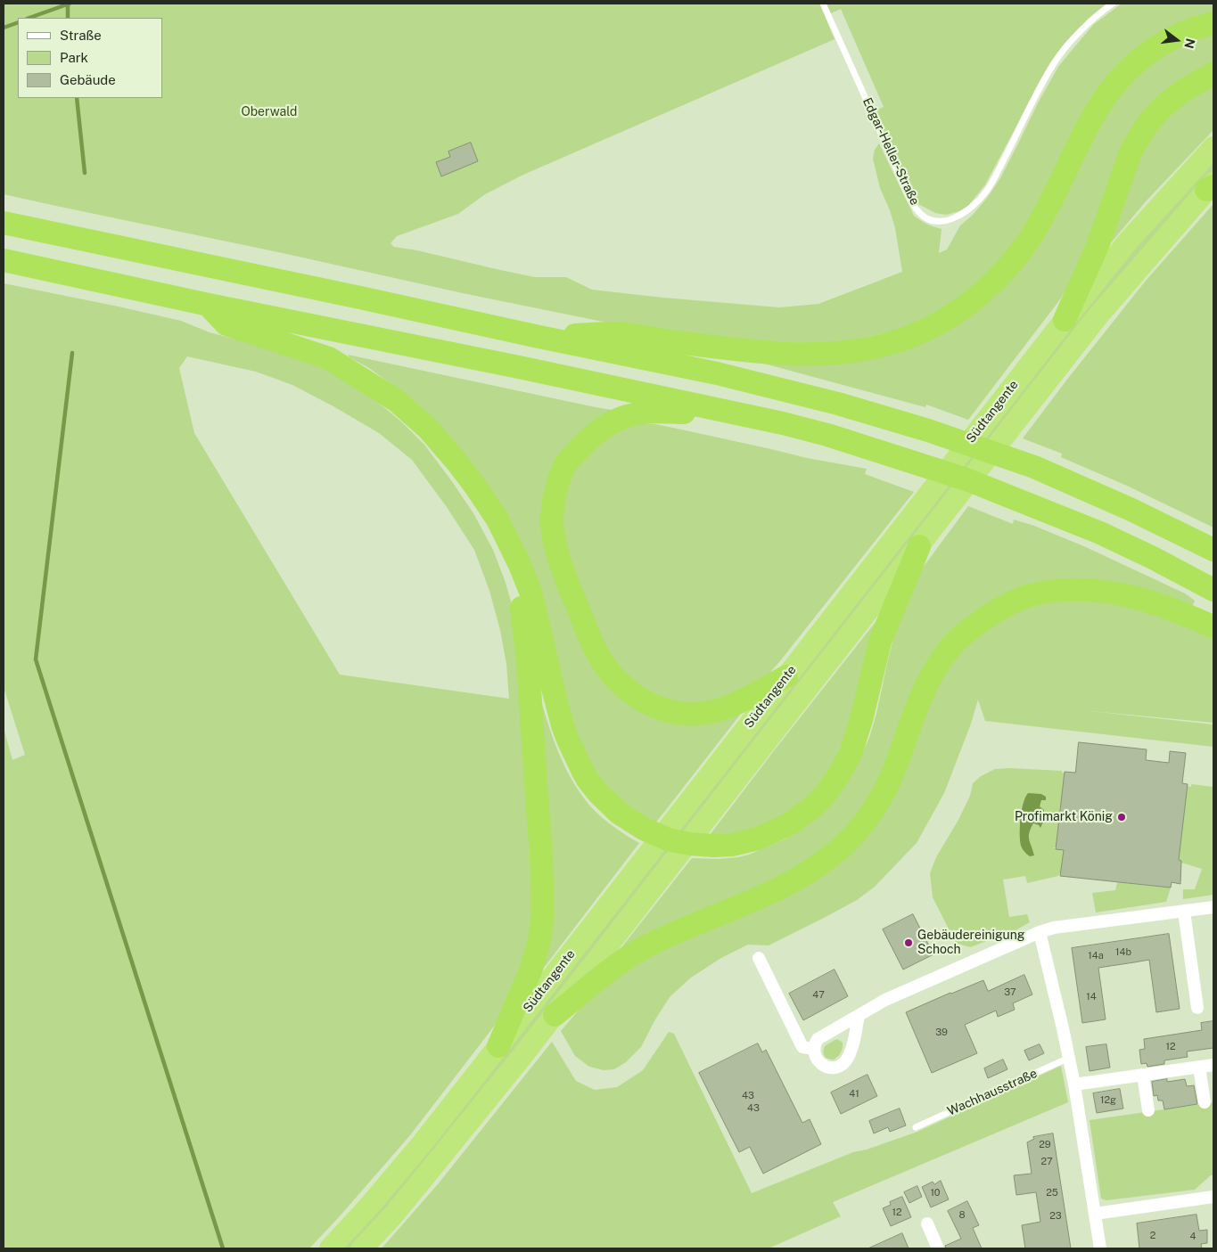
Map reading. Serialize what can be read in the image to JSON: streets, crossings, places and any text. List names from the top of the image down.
{
  "streets": {
    "highway": ["Südtangente"],
    "lane": ["Edgar-Heller-Straße", "Wachhausstraße"]
  },
  "parks": ["Oberwald"],
  "places": ["Profimarkt König", "Gebäudereinigung Schoch"],
  "house_numbers": [
    "14b",
    "14a",
    "37",
    "47",
    "14",
    "39",
    "12",
    "41",
    "43",
    "12g",
    "43",
    "29",
    "27",
    "10",
    "25",
    "12",
    "8",
    "23",
    "2",
    "4"
  ],
  "legend": ["Straße", "Park", "Gebäude"],
  "north": "right"
}
